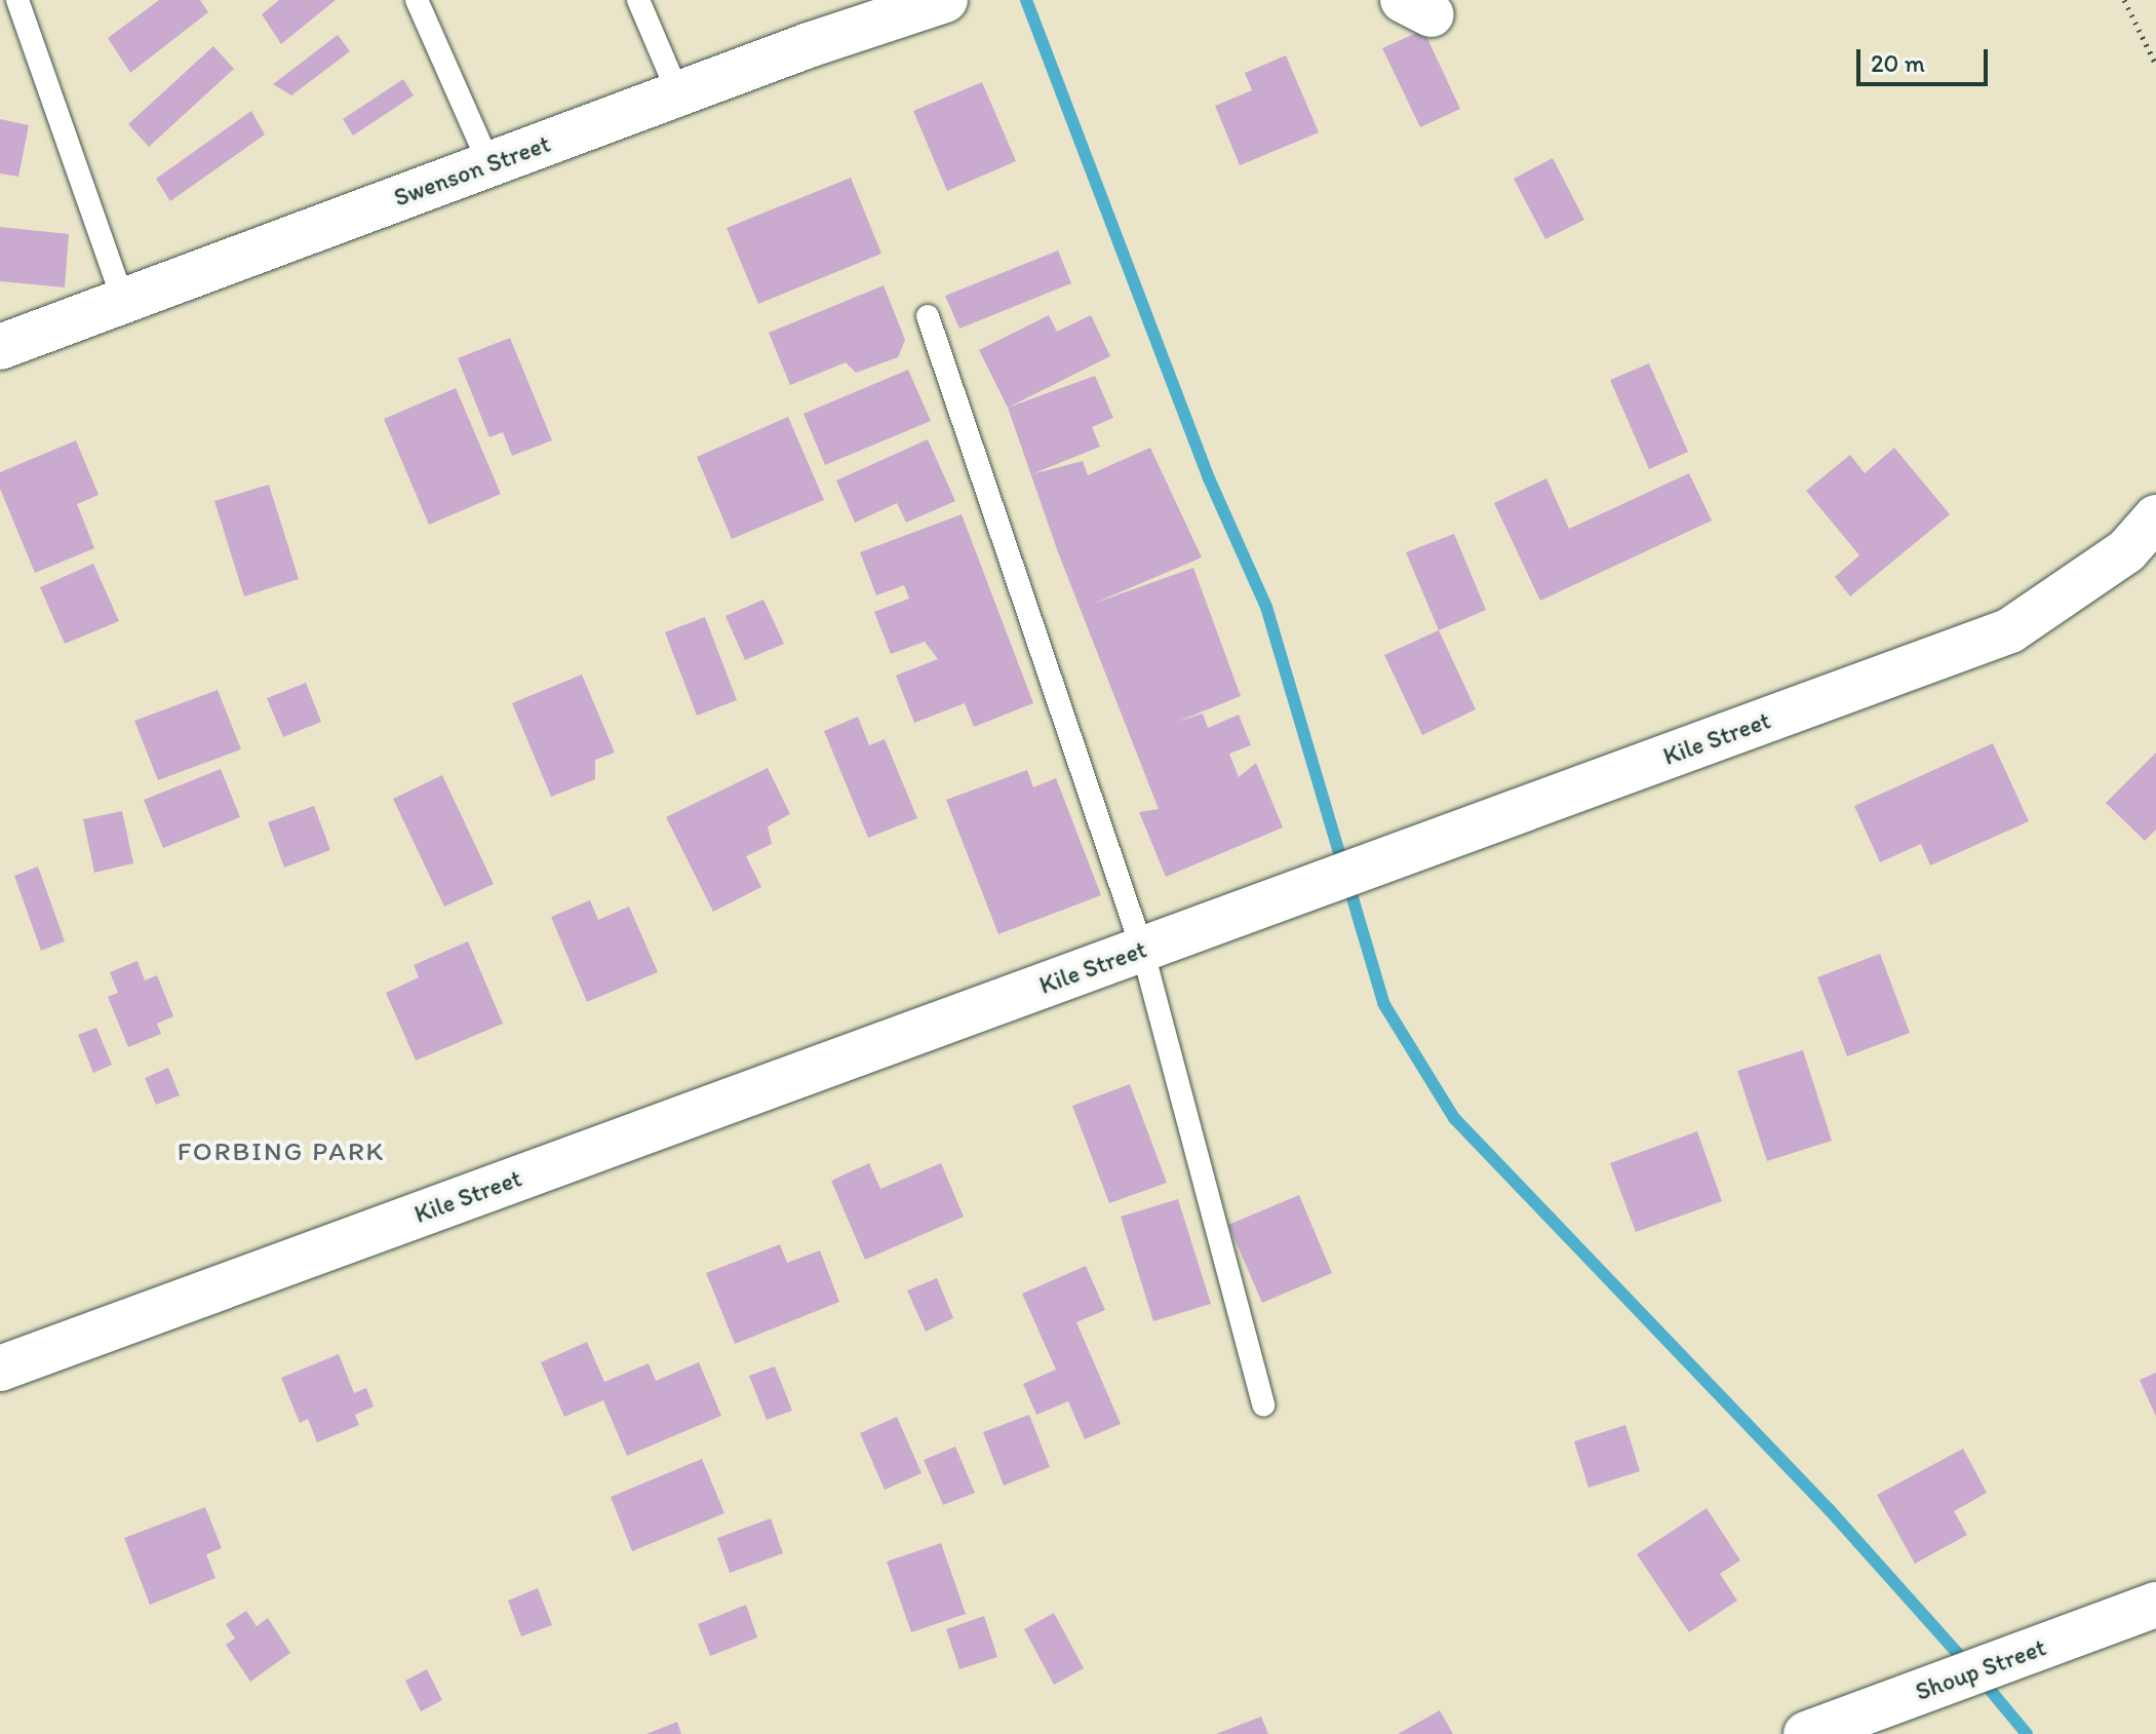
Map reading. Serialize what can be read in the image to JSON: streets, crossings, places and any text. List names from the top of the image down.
{
  "streets": {
    "street": ["Swenson Street", "Kile Street", "Shoup Street"]
  },
  "districts": ["FORBING PARK"],
  "scale_bar": "20 m"
}
